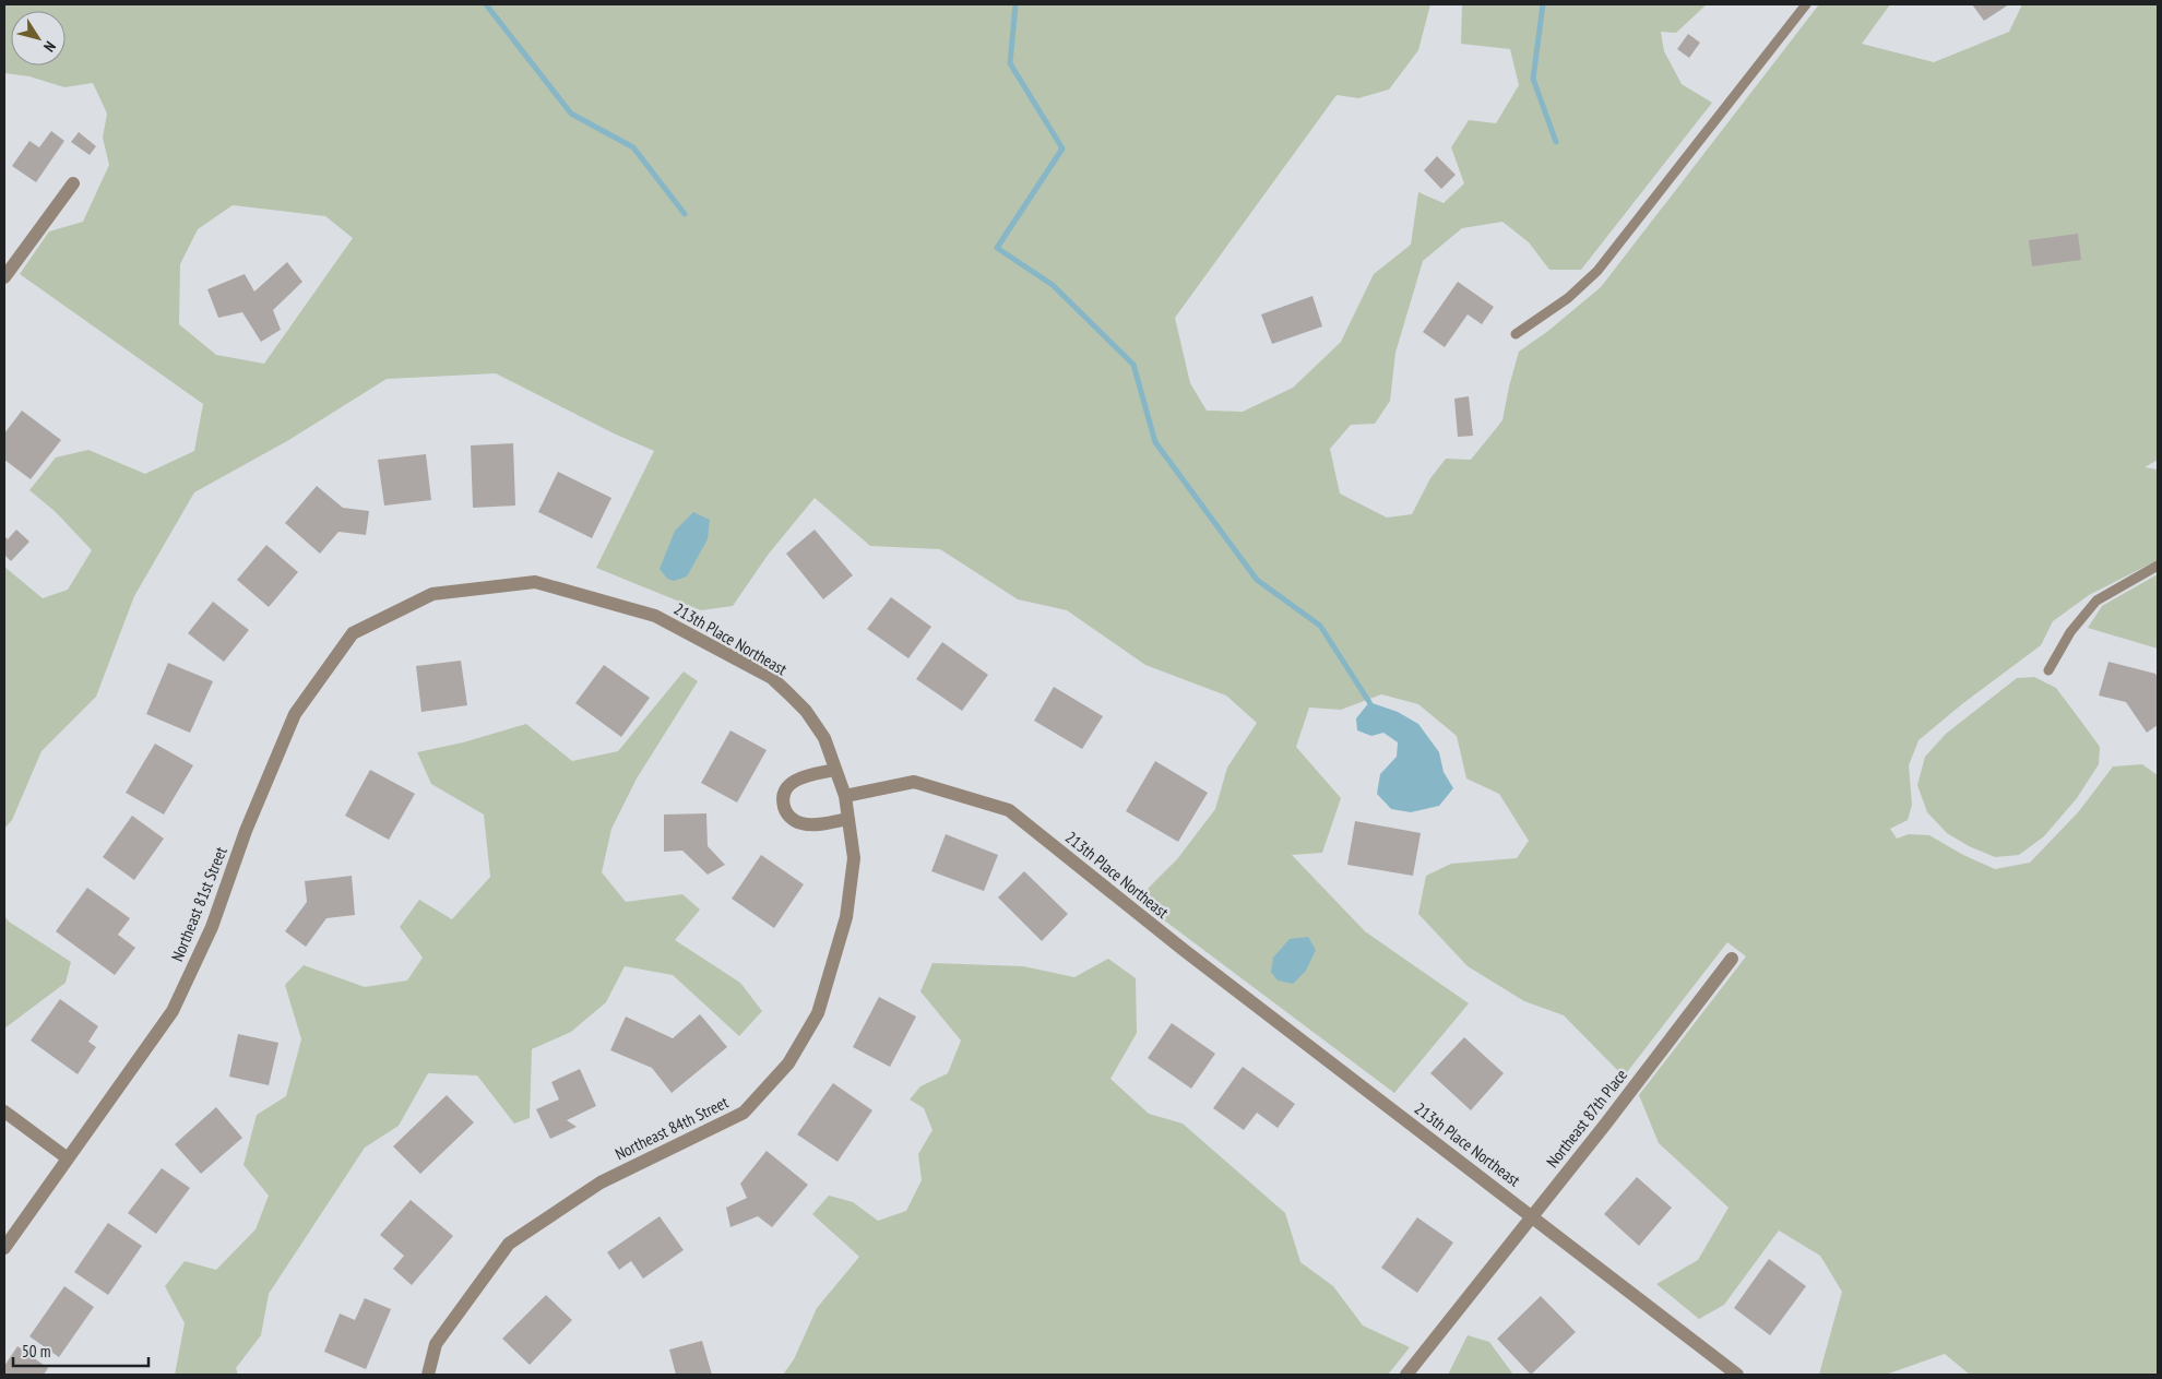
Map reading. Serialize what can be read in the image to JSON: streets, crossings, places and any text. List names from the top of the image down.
{
  "streets": {
    "street": [
      "213th Place Northeast",
      "Northeast 81st Street",
      "Northeast 87th Place",
      "Northeast 84th Street"
    ]
  },
  "crossings": [
    ["213th Place Northeast", "Northeast 81st Street"],
    ["213th Place Northeast", "Northeast 87th Place"],
    ["213th Place Northeast", "Northeast 84th Street"]
  ],
  "scale_bar": "50 m",
  "north": "bottom right"
}
